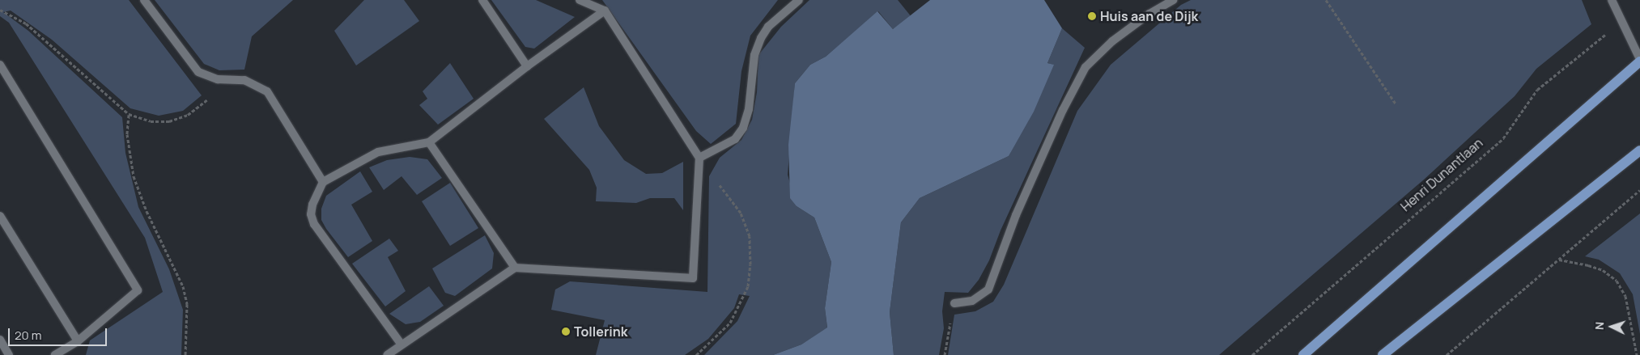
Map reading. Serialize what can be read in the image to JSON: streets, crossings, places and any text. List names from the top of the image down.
{
  "streets": {
    "path": ["Henri Dunantlaan"]
  },
  "places": ["Huis aan de Dijk", "Tollerink"],
  "scale_bar": "20 m",
  "north": "left"
}
